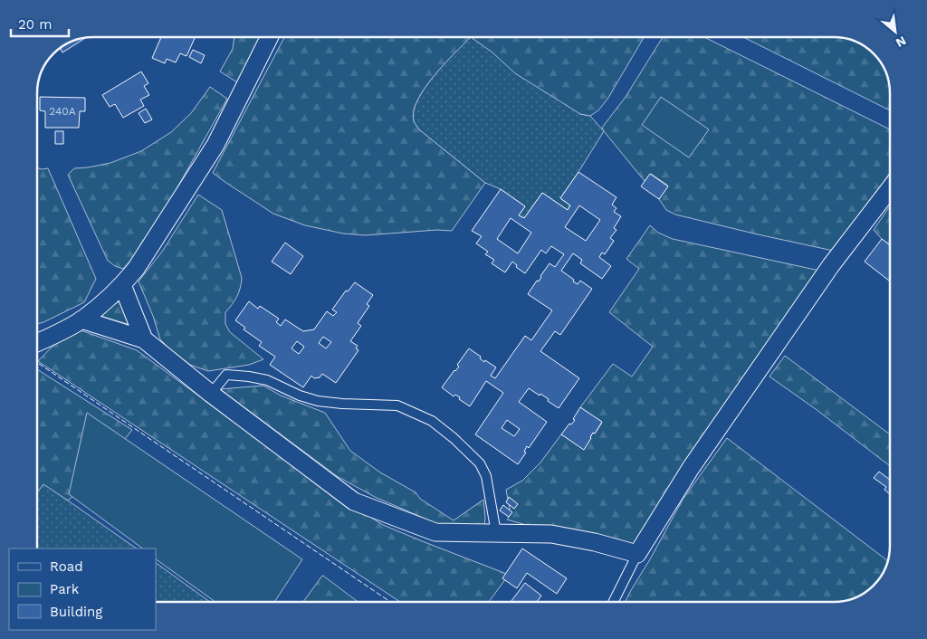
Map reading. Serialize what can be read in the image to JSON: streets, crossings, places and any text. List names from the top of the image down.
{
  "house_numbers": ["240A"],
  "legend": ["Road", "Park", "Building"],
  "scale_bar": "20 m",
  "north": "bottom right"
}
